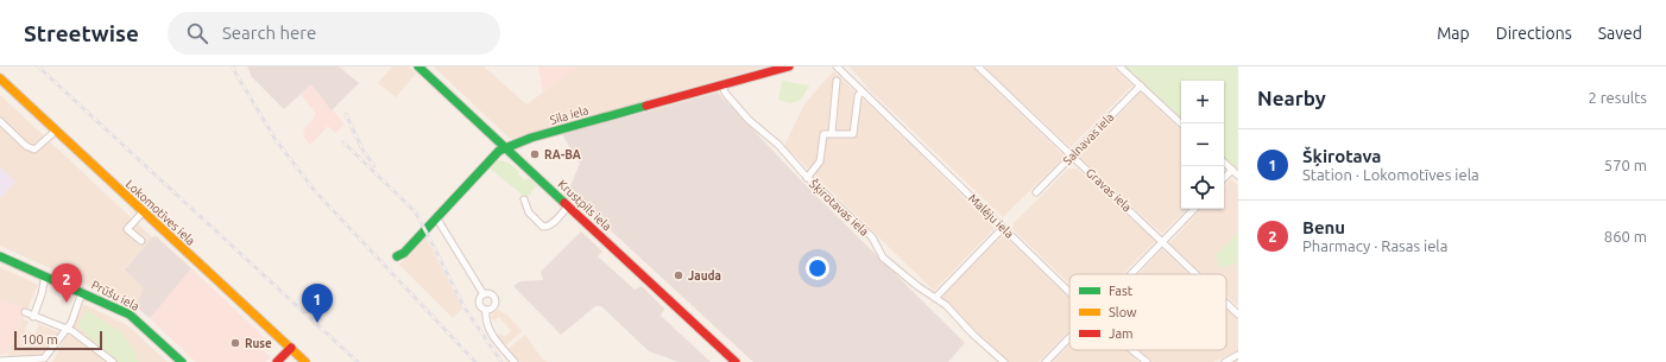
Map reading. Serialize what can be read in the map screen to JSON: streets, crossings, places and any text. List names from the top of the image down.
{
  "streets": {
    "street": [
      "Sila iela",
      "Salnavas iela",
      "Gravas iela",
      "Krustpils iela",
      "Šķirotavas iela",
      "Lokomotīves iela",
      "Malēju iela",
      "Prūšu iela"
    ]
  },
  "crossings": [
    ["Sila iela", "Krustpils iela"],
    ["Sila iela", "Šķirotavas iela"],
    ["Salnavas iela", "Gravas iela"]
  ],
  "places": ["RA-BA", "Jauda", "Ruse"],
  "legend": ["Fast", "Slow", "Jam"],
  "scale_bar": "100 m",
  "page": {
    "header": "Streetwise",
    "search": "Search here",
    "nav": ["Map", "Directions", "Saved"],
    "heading": ["Nearby", "2 results"],
    "map_buttons": ["+", "−"],
    "list": [
      {
        "mark": "1",
        "name": "Šķirotava",
        "note": "Station · Lokomotīves iela",
        "value": "570 m"
      },
      {
        "mark": "2",
        "name": "Benu",
        "note": "Pharmacy · Rasas iela",
        "value": "860 m"
      }
    ],
    "pins": ["2", "1"],
    "scale": "100 m"
  }
}
